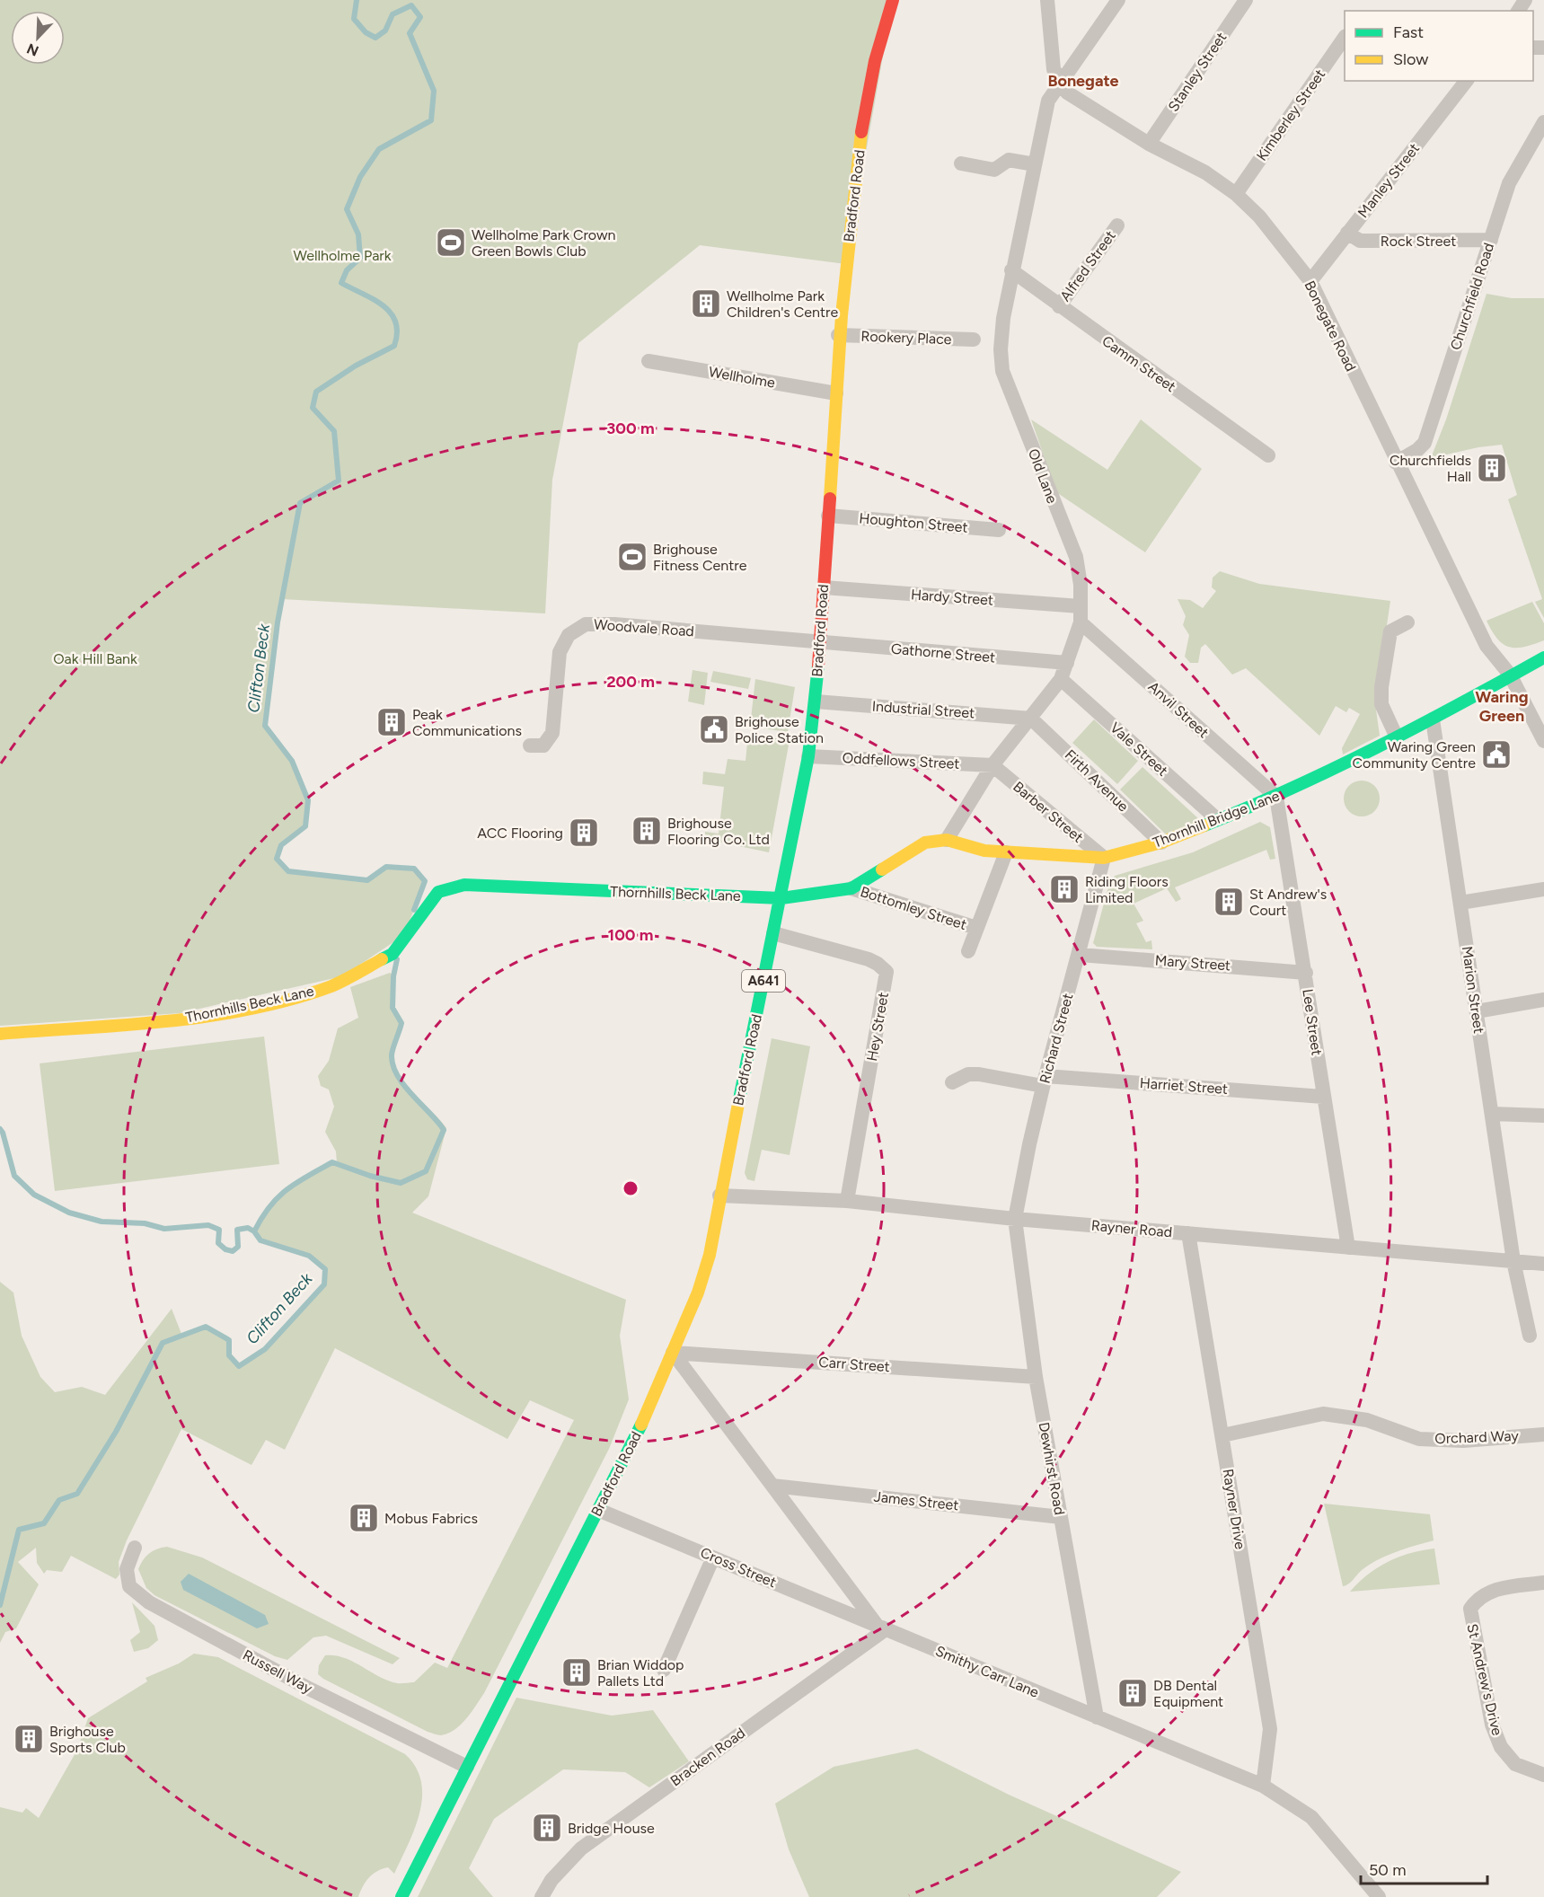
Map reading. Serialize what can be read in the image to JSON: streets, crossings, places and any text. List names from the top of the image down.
{
  "streets": {
    "main road": [
      "Bradford Road",
      "Thornhill Bridge Lane",
      "Thornhills Beck Lane",
      "A641"
    ],
    "street": [
      "Stanley Street",
      "Kimberley Street",
      "Manley Street",
      "Rock Street",
      "Alfred Street",
      "Churchfield Road",
      "Bonegate Road",
      "Rookery Place",
      "Camm Street",
      "Wellholme",
      "Old Lane",
      "Houghton Street",
      "Hardy Street",
      "Woodvale Road",
      "Gathorne Street",
      "Industrial Street",
      "Anvil Street",
      "Vale Street",
      "Oddfellows Street",
      "Firth Avenue",
      "Barber Street",
      "Bottomley Street",
      "Mary Street",
      "Marion Street",
      "Lee Street",
      "Hey Street",
      "Richard Street",
      "Harriet Street",
      "Rayner Road",
      "Carr Street",
      "Orchard Way",
      "Dewhirst Road",
      "James Street",
      "Rayner Drive",
      "Cross Street",
      "Russell Way",
      "Smithy Carr Lane",
      "St Andrew's Drive",
      "Bracken Road"
    ]
  },
  "crossings": [
    ["Stanley Street", "Bonegate Road"],
    ["Kimberley Street", "Bonegate Road"],
    ["Manley Street", "Rock Street"],
    ["Manley Street", "Bonegate Road"],
    ["Bradford Road", "Rookery Place"],
    ["Bradford Road", "Wellholme"],
    ["Bradford Road", "Houghton Street"],
    ["Bradford Road", "Hardy Street"],
    ["Bradford Road", "Woodvale Road"],
    ["Bradford Road", "Gathorne Street"],
    ["Bradford Road", "Industrial Street"],
    ["Bradford Road", "Oddfellows Street"],
    ["Bradford Road", "Thornhills Beck Lane"],
    ["Bradford Road", "Hey Street"],
    ["Bradford Road", "Rayner Road"],
    ["Bradford Road", "Carr Street"],
    ["Bradford Road", "Cross Street"],
    ["Bradford Road", "Russell Way"],
    ["Rock Street", "Churchfield Road"],
    ["Alfred Street", "Camm Street"],
    ["Churchfield Road", "Bonegate Road"],
    ["Bonegate Road", "Old Lane"],
    ["Bonegate Road", "Thornhill Bridge Lane"],
    ["Camm Street", "Old Lane"],
    ["Old Lane", "Hardy Street"],
    ["Old Lane", "Gathorne Street"],
    ["Old Lane", "Industrial Street"],
    ["Old Lane", "Anvil Street"],
    ["Old Lane", "Vale Street"],
    ["Old Lane", "Oddfellows Street"],
    ["Old Lane", "Firth Avenue"],
    ["Old Lane", "Barber Street"],
    ["Old Lane", "Thornhill Bridge Lane"],
    ["Woodvale Road", "Gathorne Street"],
    ["Industrial Street", "Firth Avenue"],
    ["Anvil Street", "Thornhill Bridge Lane"],
    ["Anvil Street", "Lee Street"],
    ["Vale Street", "Thornhill Bridge Lane"],
    ["Oddfellows Street", "Barber Street"],
    ["Firth Avenue", "Thornhill Bridge Lane"],
    ["Barber Street", "Thornhill Bridge Lane"],
    ["Barber Street", "Richard Street"],
    ["Thornhill Bridge Lane", "Marion Street"],
    ["Thornhill Bridge Lane", "Lee Street"],
    ["Thornhill Bridge Lane", "Richard Street"],
    ["Mary Street", "Lee Street"],
    ["Mary Street", "Richard Street"],
    ["Marion Street", "Rayner Road"],
    ["Lee Street", "Harriet Street"],
    ["Lee Street", "Rayner Road"],
    ["Hey Street", "Rayner Road"],
    ["Richard Street", "Harriet Street"],
    ["Richard Street", "Rayner Road"],
    ["Richard Street", "Dewhirst Road"],
    ["Rayner Road", "Dewhirst Road"],
    ["Rayner Road", "Rayner Drive"],
    ["Carr Street", "Dewhirst Road"],
    ["Orchard Way", "Rayner Drive"],
    ["Dewhirst Road", "James Street"],
    ["Dewhirst Road", "Smithy Carr Lane"],
    ["Rayner Drive", "Smithy Carr Lane"],
    ["Cross Street", "Smithy Carr Lane"],
    ["Cross Street", "Bracken Road"],
    ["Smithy Carr Lane", "Bracken Road"]
  ],
  "districts": ["Bonegate", "Waring Green"],
  "water": ["Clifton Beck"],
  "parks": ["Wellholme Park", "Oak Hill Bank"],
  "places": {
    "sports": ["Wellholme Park Crown Green Bowls Club", "Brighouse Fitness Centre"],
    "building": [
      "Wellholme Park Children's Centre",
      "Churchfields Hall",
      "Peak Communications",
      "Brighouse Flooring Co. Ltd",
      "ACC Flooring",
      "Riding Floors Limited",
      "St Andrew's Court",
      "Mobus Fabrics",
      "Brian Widdop Pallets Ltd",
      "DB Dental Equipment",
      "Brighouse Sports Club",
      "Bridge House"
    ],
    "public building": ["Brighouse Police Station", "Waring Green Community Centre"]
  },
  "legend": ["Fast", "Slow"],
  "scale_bar": "50 m",
  "north": "bottom left",
  "rings": ["300 m", "200 m", "100 m"]
}
